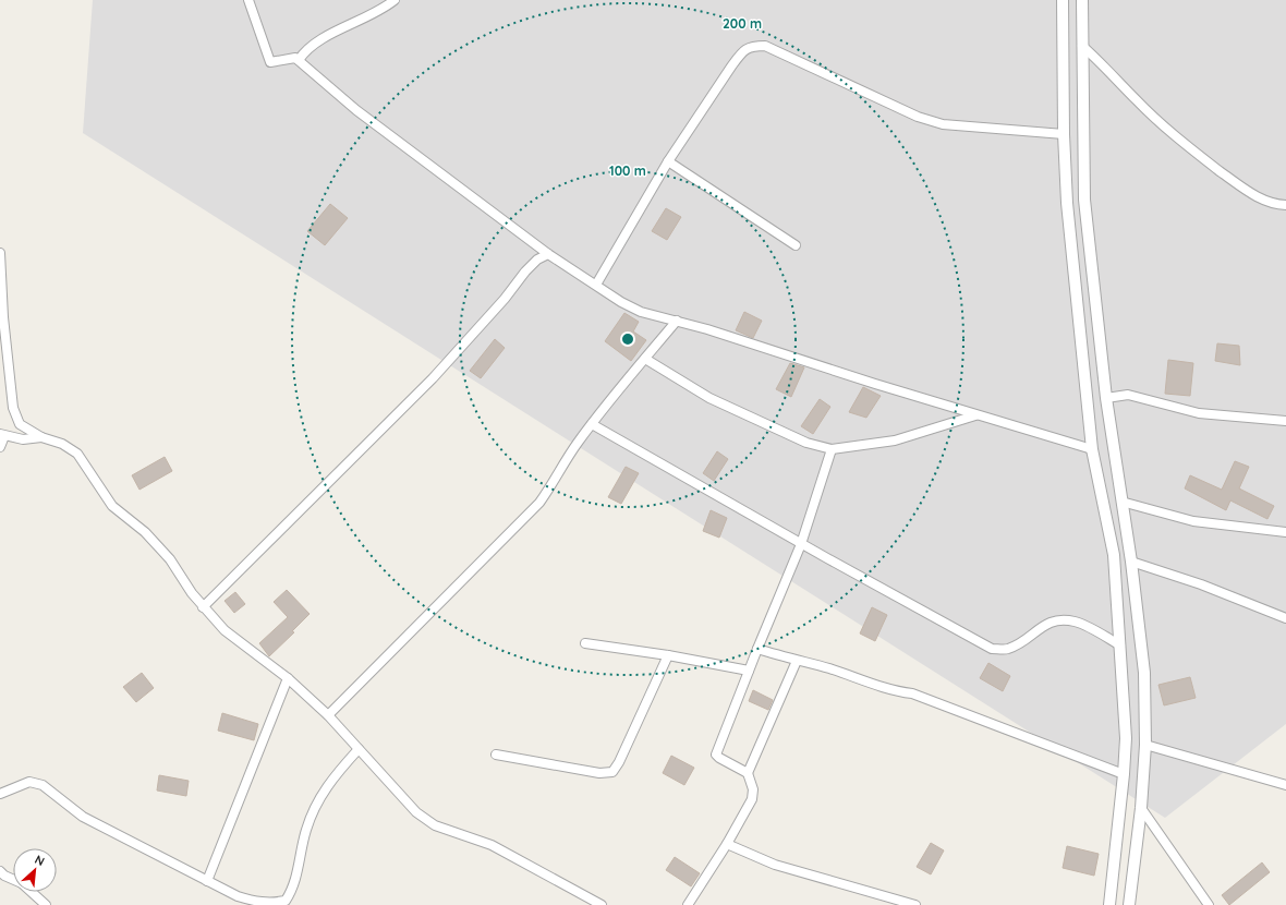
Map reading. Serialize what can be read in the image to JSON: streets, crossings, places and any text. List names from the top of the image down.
{
  "north": "top right",
  "rings": ["200 m", "100 m"]
}
